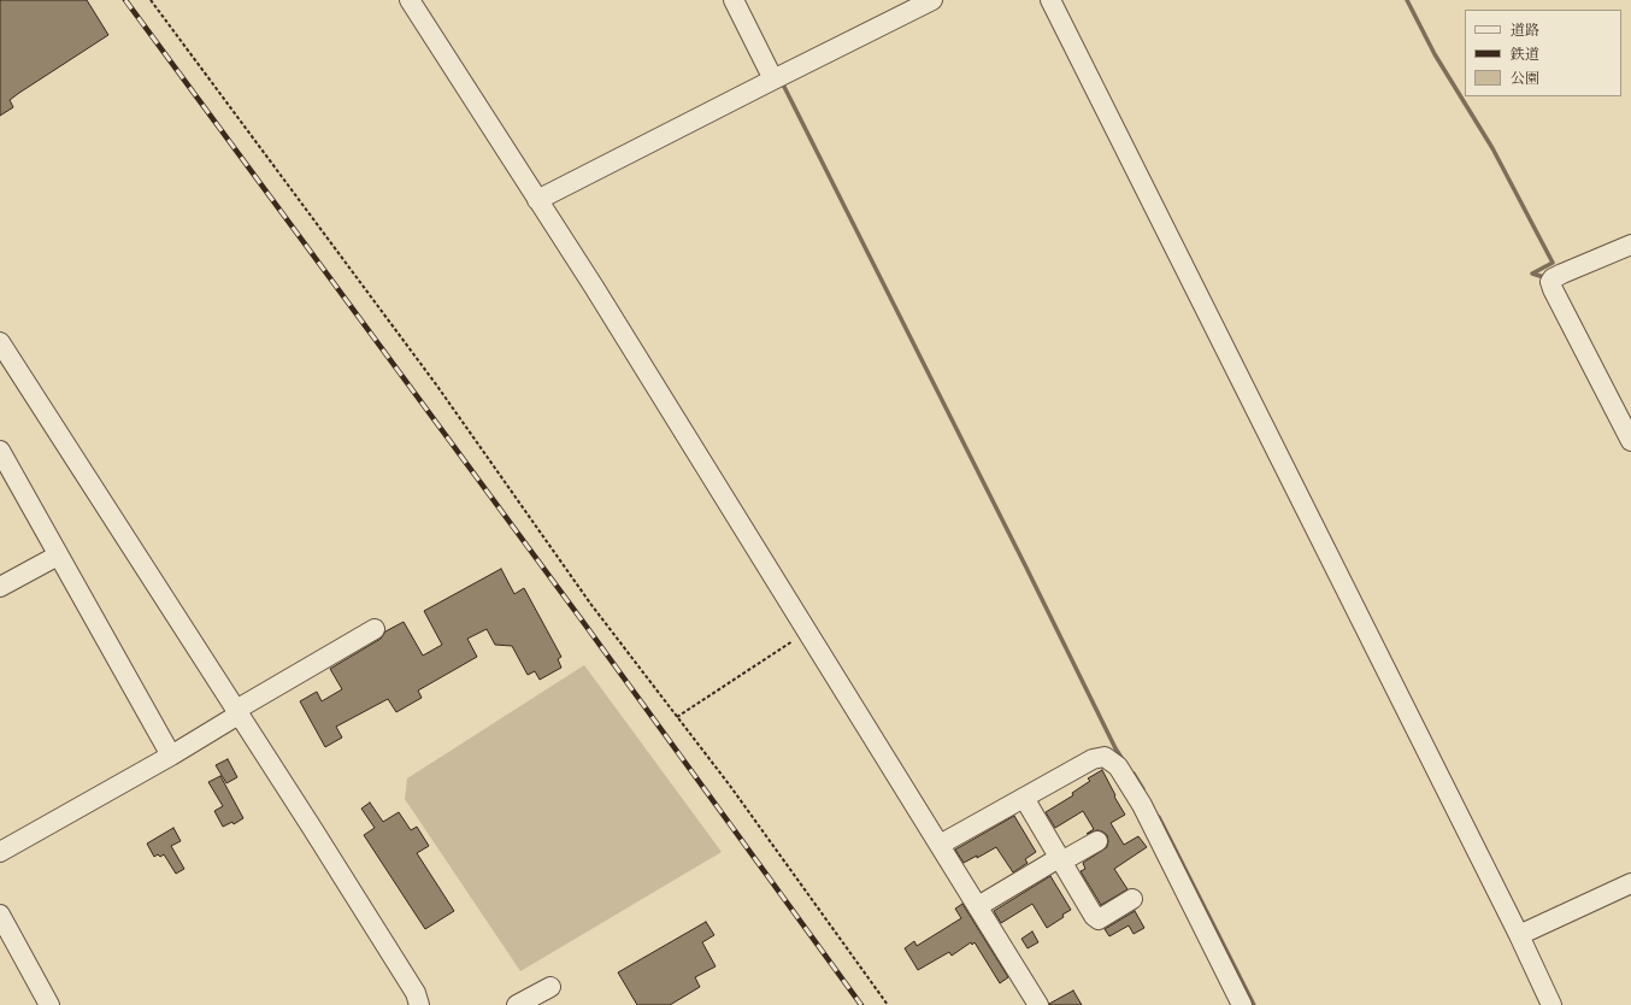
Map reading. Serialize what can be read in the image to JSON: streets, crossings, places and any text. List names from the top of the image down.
{
  "legend": ["道路", "鉄道", "公園"]
}
